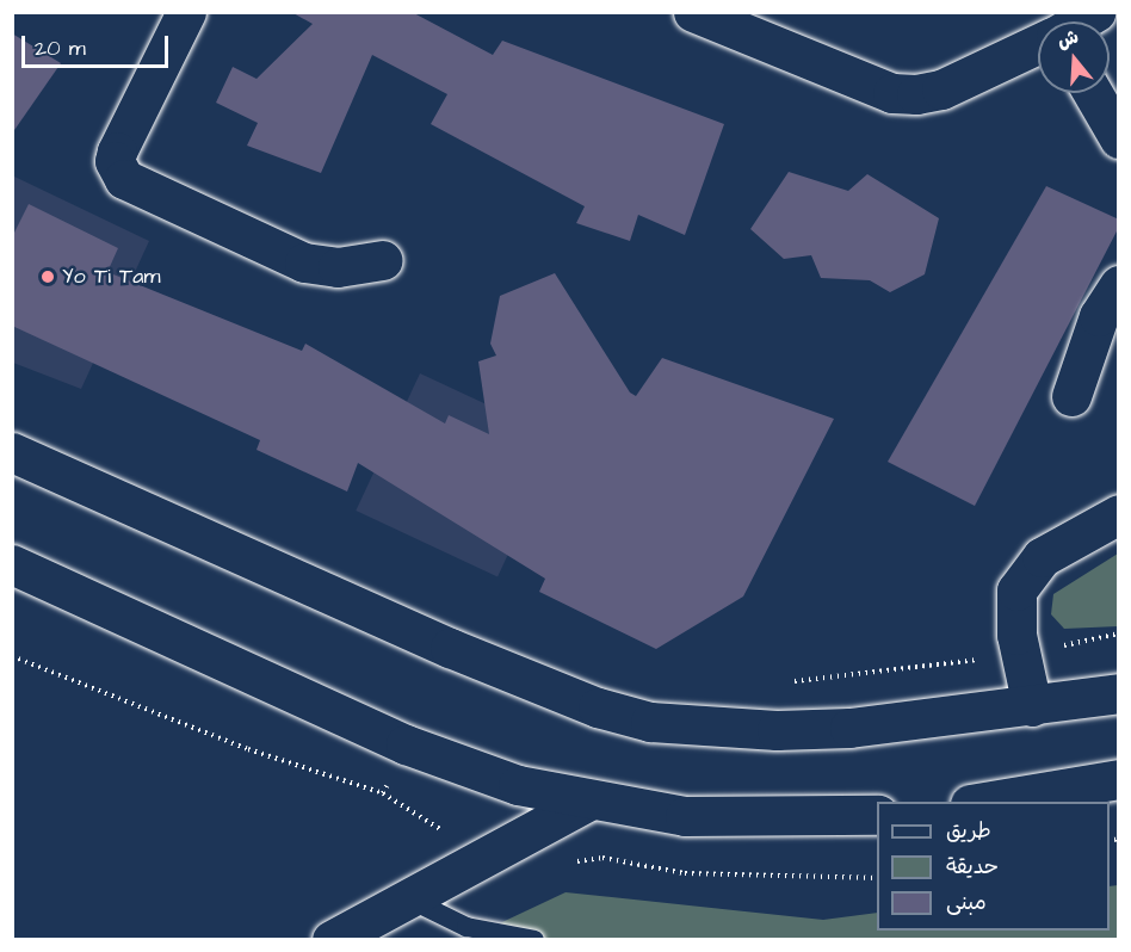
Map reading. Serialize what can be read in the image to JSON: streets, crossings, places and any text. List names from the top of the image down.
{
  "places": ["Yo Ti Tam"],
  "legend": ["طريق", "حديقة", "مبنى"],
  "scale_bar": "20 m",
  "north": "top"
}
